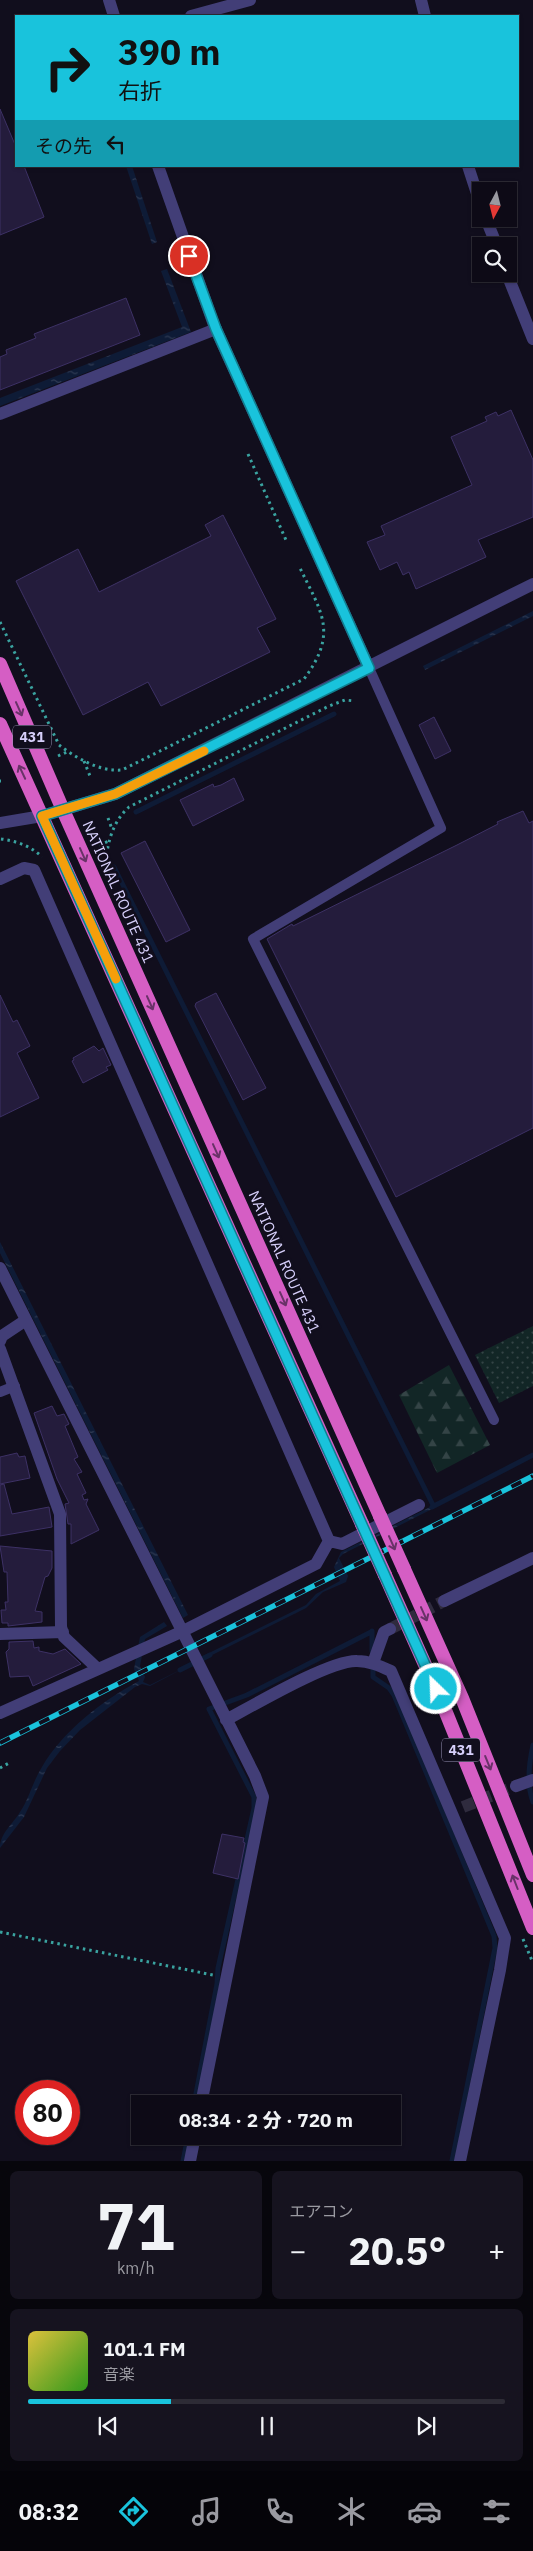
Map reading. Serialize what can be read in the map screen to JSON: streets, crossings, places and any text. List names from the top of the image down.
{
  "streets": {
    "highway": ["431", "NATIONAL ROUTE 431"]
  },
  "north": "bottom",
  "page": {
    "turn": ["390 m", "右折"],
    "then": "その先",
    "limit": "80",
    "trip": "08:34 · 2 分 · 720 m",
    "tile": [
      ["71", "km/h"],
      "エアコン"
    ],
    "heat": ["−", "20.5°", "+"],
    "song": ["101.1 FM", "音楽"],
    "tabs": "08:32"
  }
}
